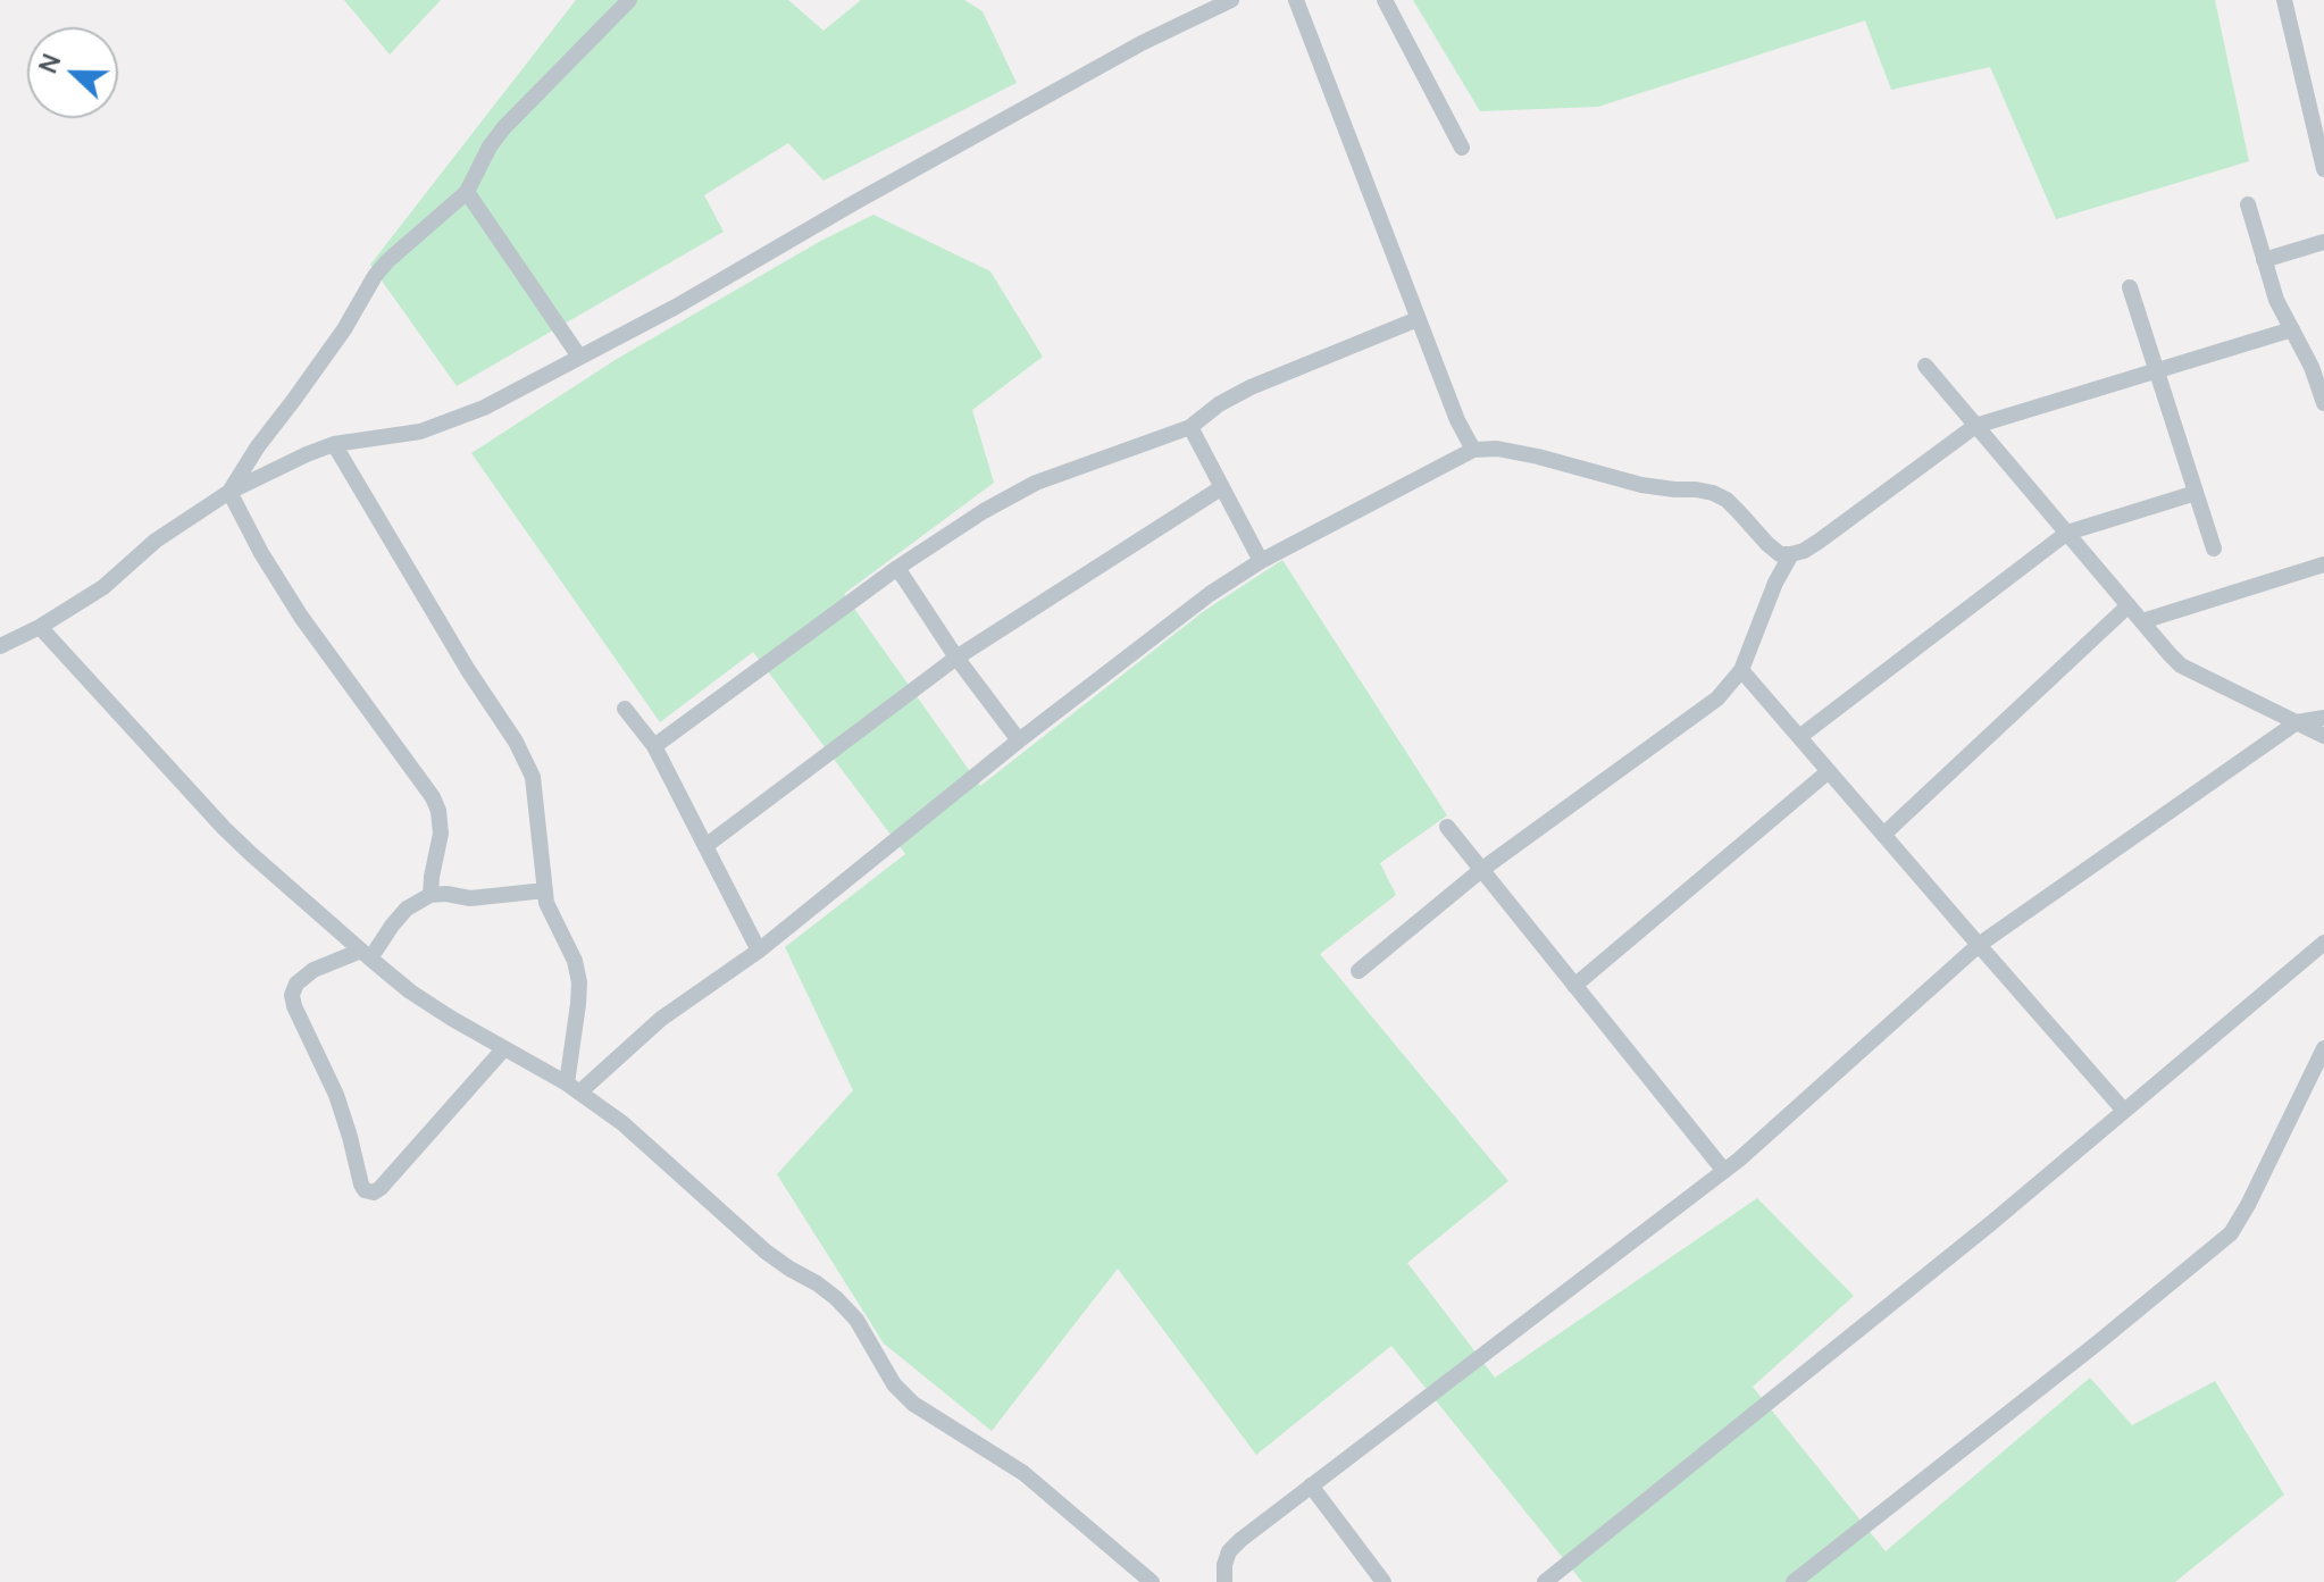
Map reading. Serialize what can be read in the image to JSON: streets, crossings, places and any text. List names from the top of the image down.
{
  "north": "left"
}
